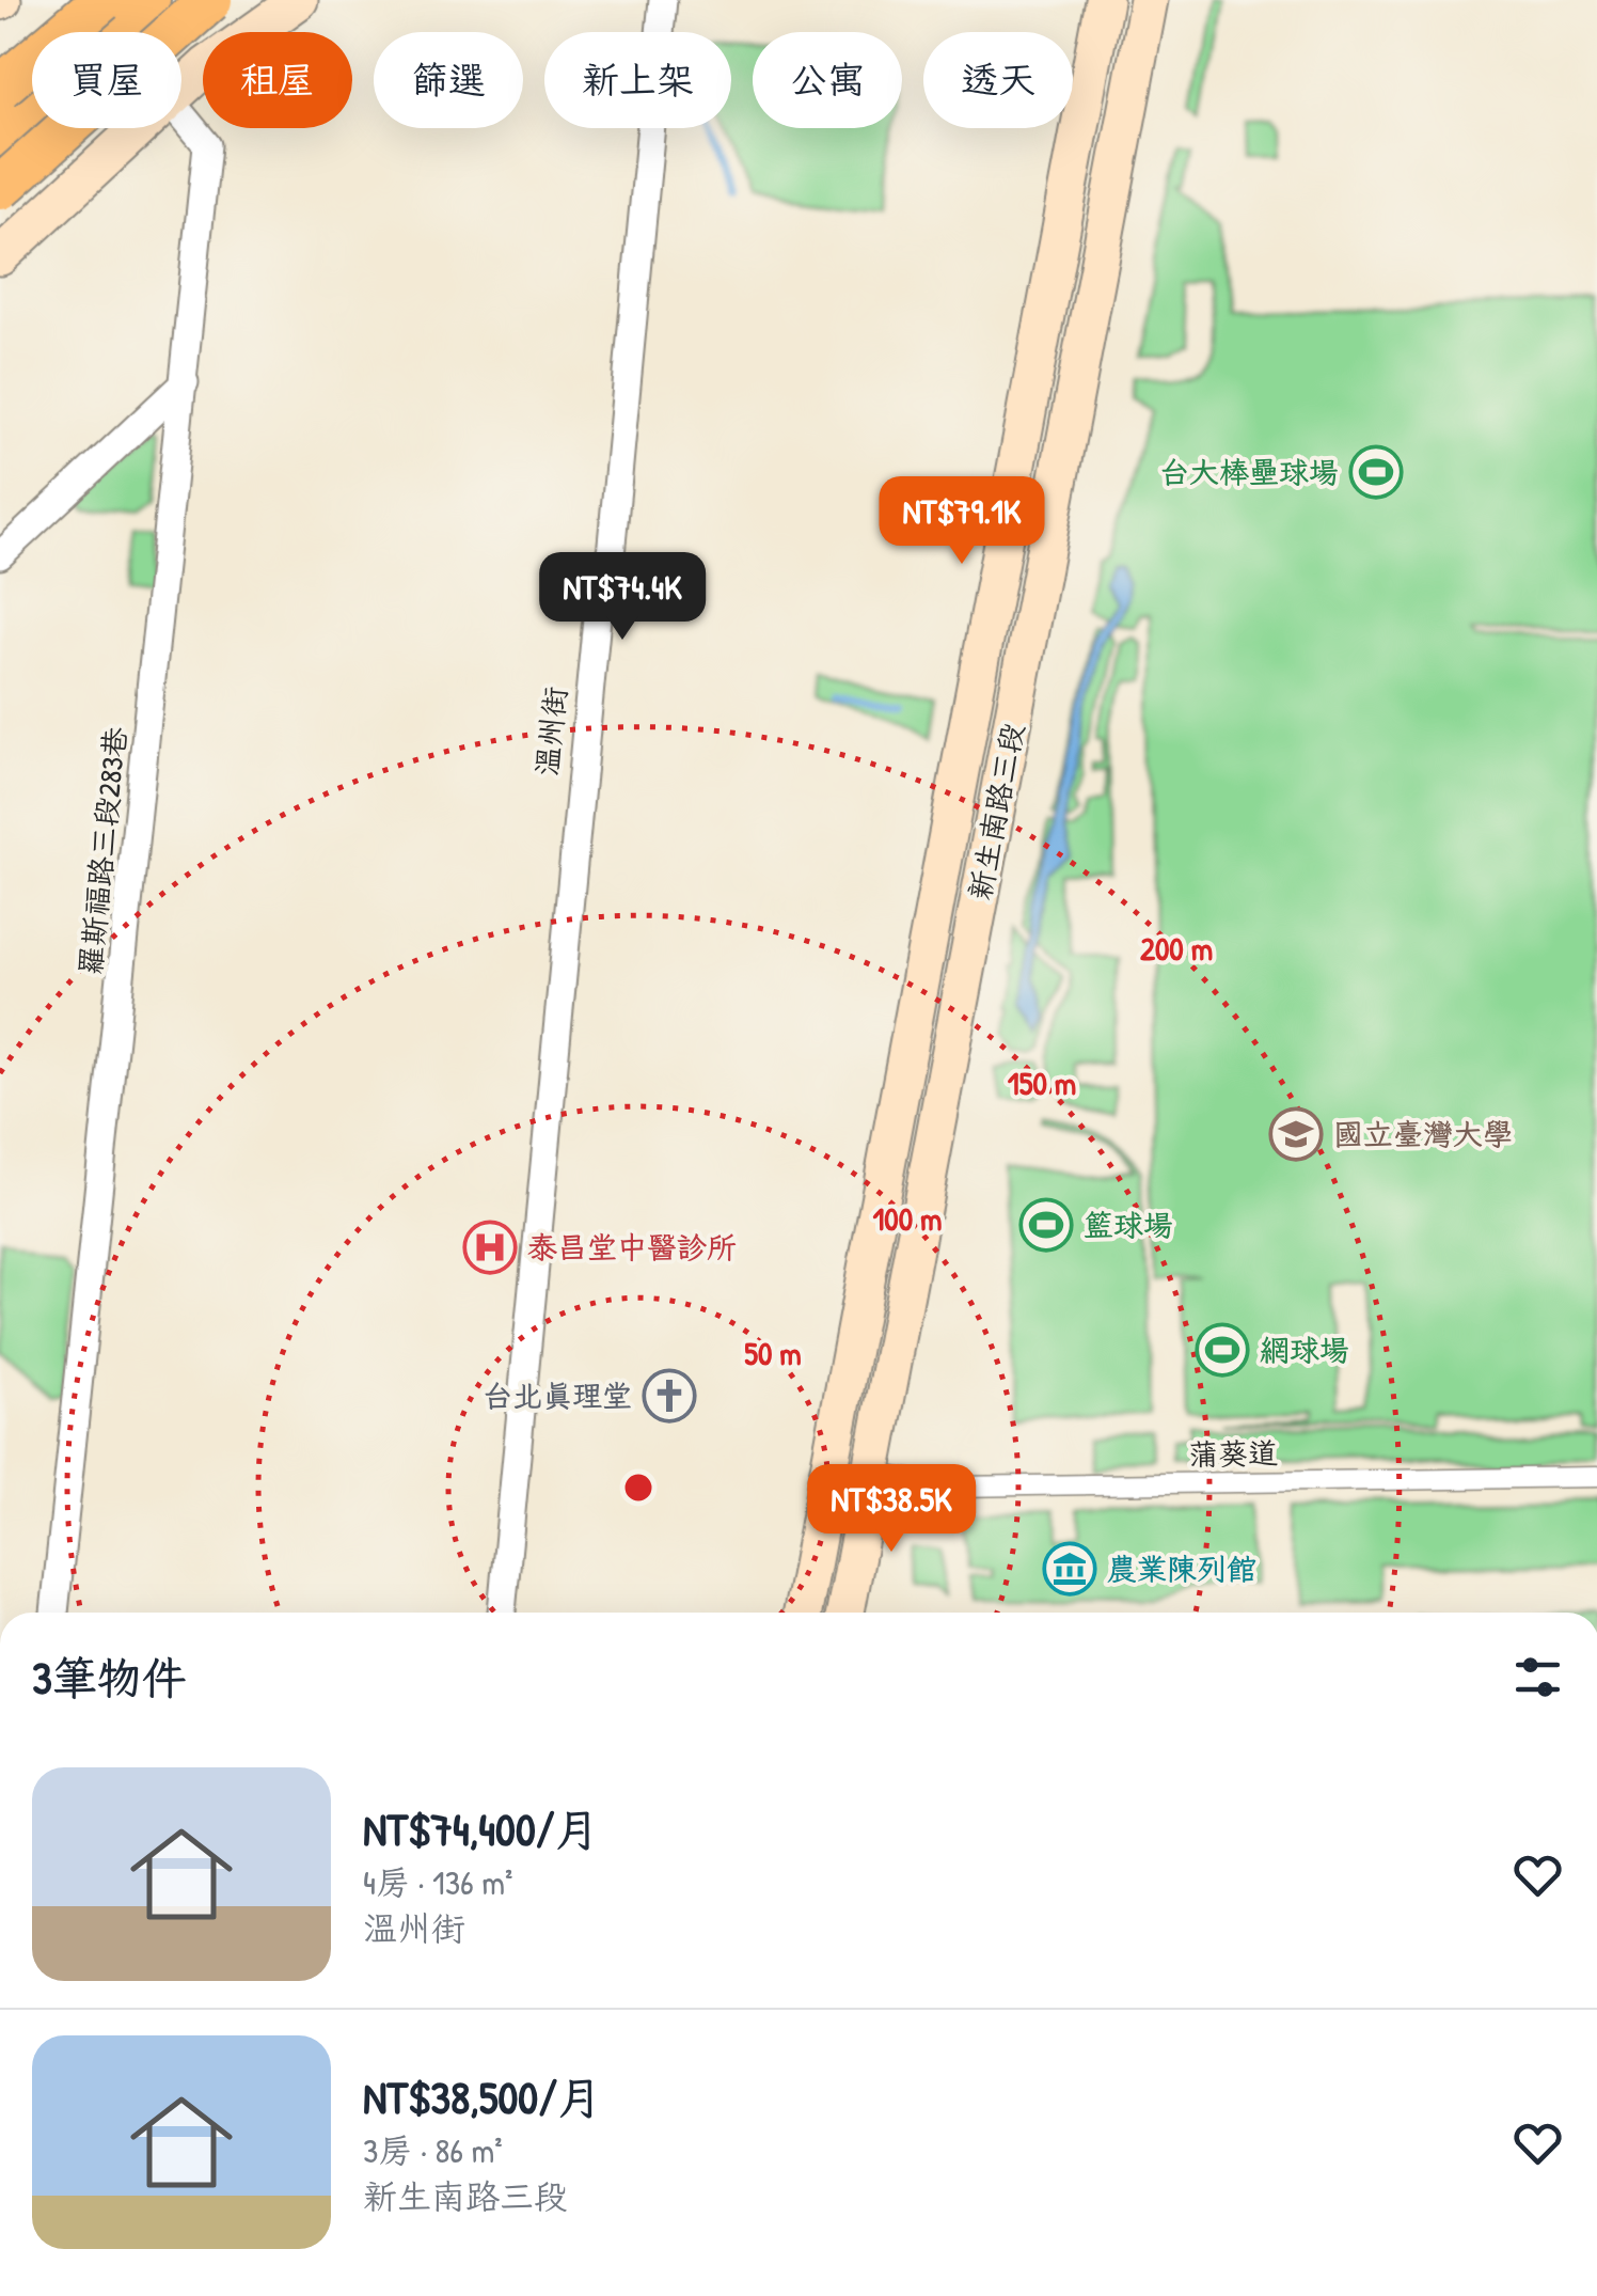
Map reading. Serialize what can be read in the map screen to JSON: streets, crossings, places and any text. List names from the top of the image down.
{
  "streets": {
    "main road": ["新生南路三段"],
    "street": ["溫州街", "羅斯福路三段283巷", "蒲葵道"]
  },
  "crossings": [
    ["新生南路三段", "蒲葵道"]
  ],
  "places": {
    "sports": ["台大棒壘球場", "籃球場", "網球場"],
    "school or university": ["國立臺灣大學"],
    "hospital": ["泰昌堂中醫診所"],
    "church": ["台北真理堂"],
    "museum": ["農業陳列館"]
  },
  "page": {
    "chip": [
      "買屋",
      "租屋",
      "篩選",
      "新上架",
      "公寓",
      "透天"
    ],
    "price": ["NT$79.1K", "NT$74.4K", "NT$38.5K"],
    "heading": "3筆物件",
    "list": [
      {
        "name": "NT$74,400/月",
        "note": "4房 · 136 m² · 溫州街"
      },
      {
        "name": "NT$38,500/月",
        "note": "3房 · 86 m² · 新生南路三段"
      }
    ]
  },
  "rings": [
    "200 m",
    "150 m",
    "100 m",
    "50 m"
  ]
}
